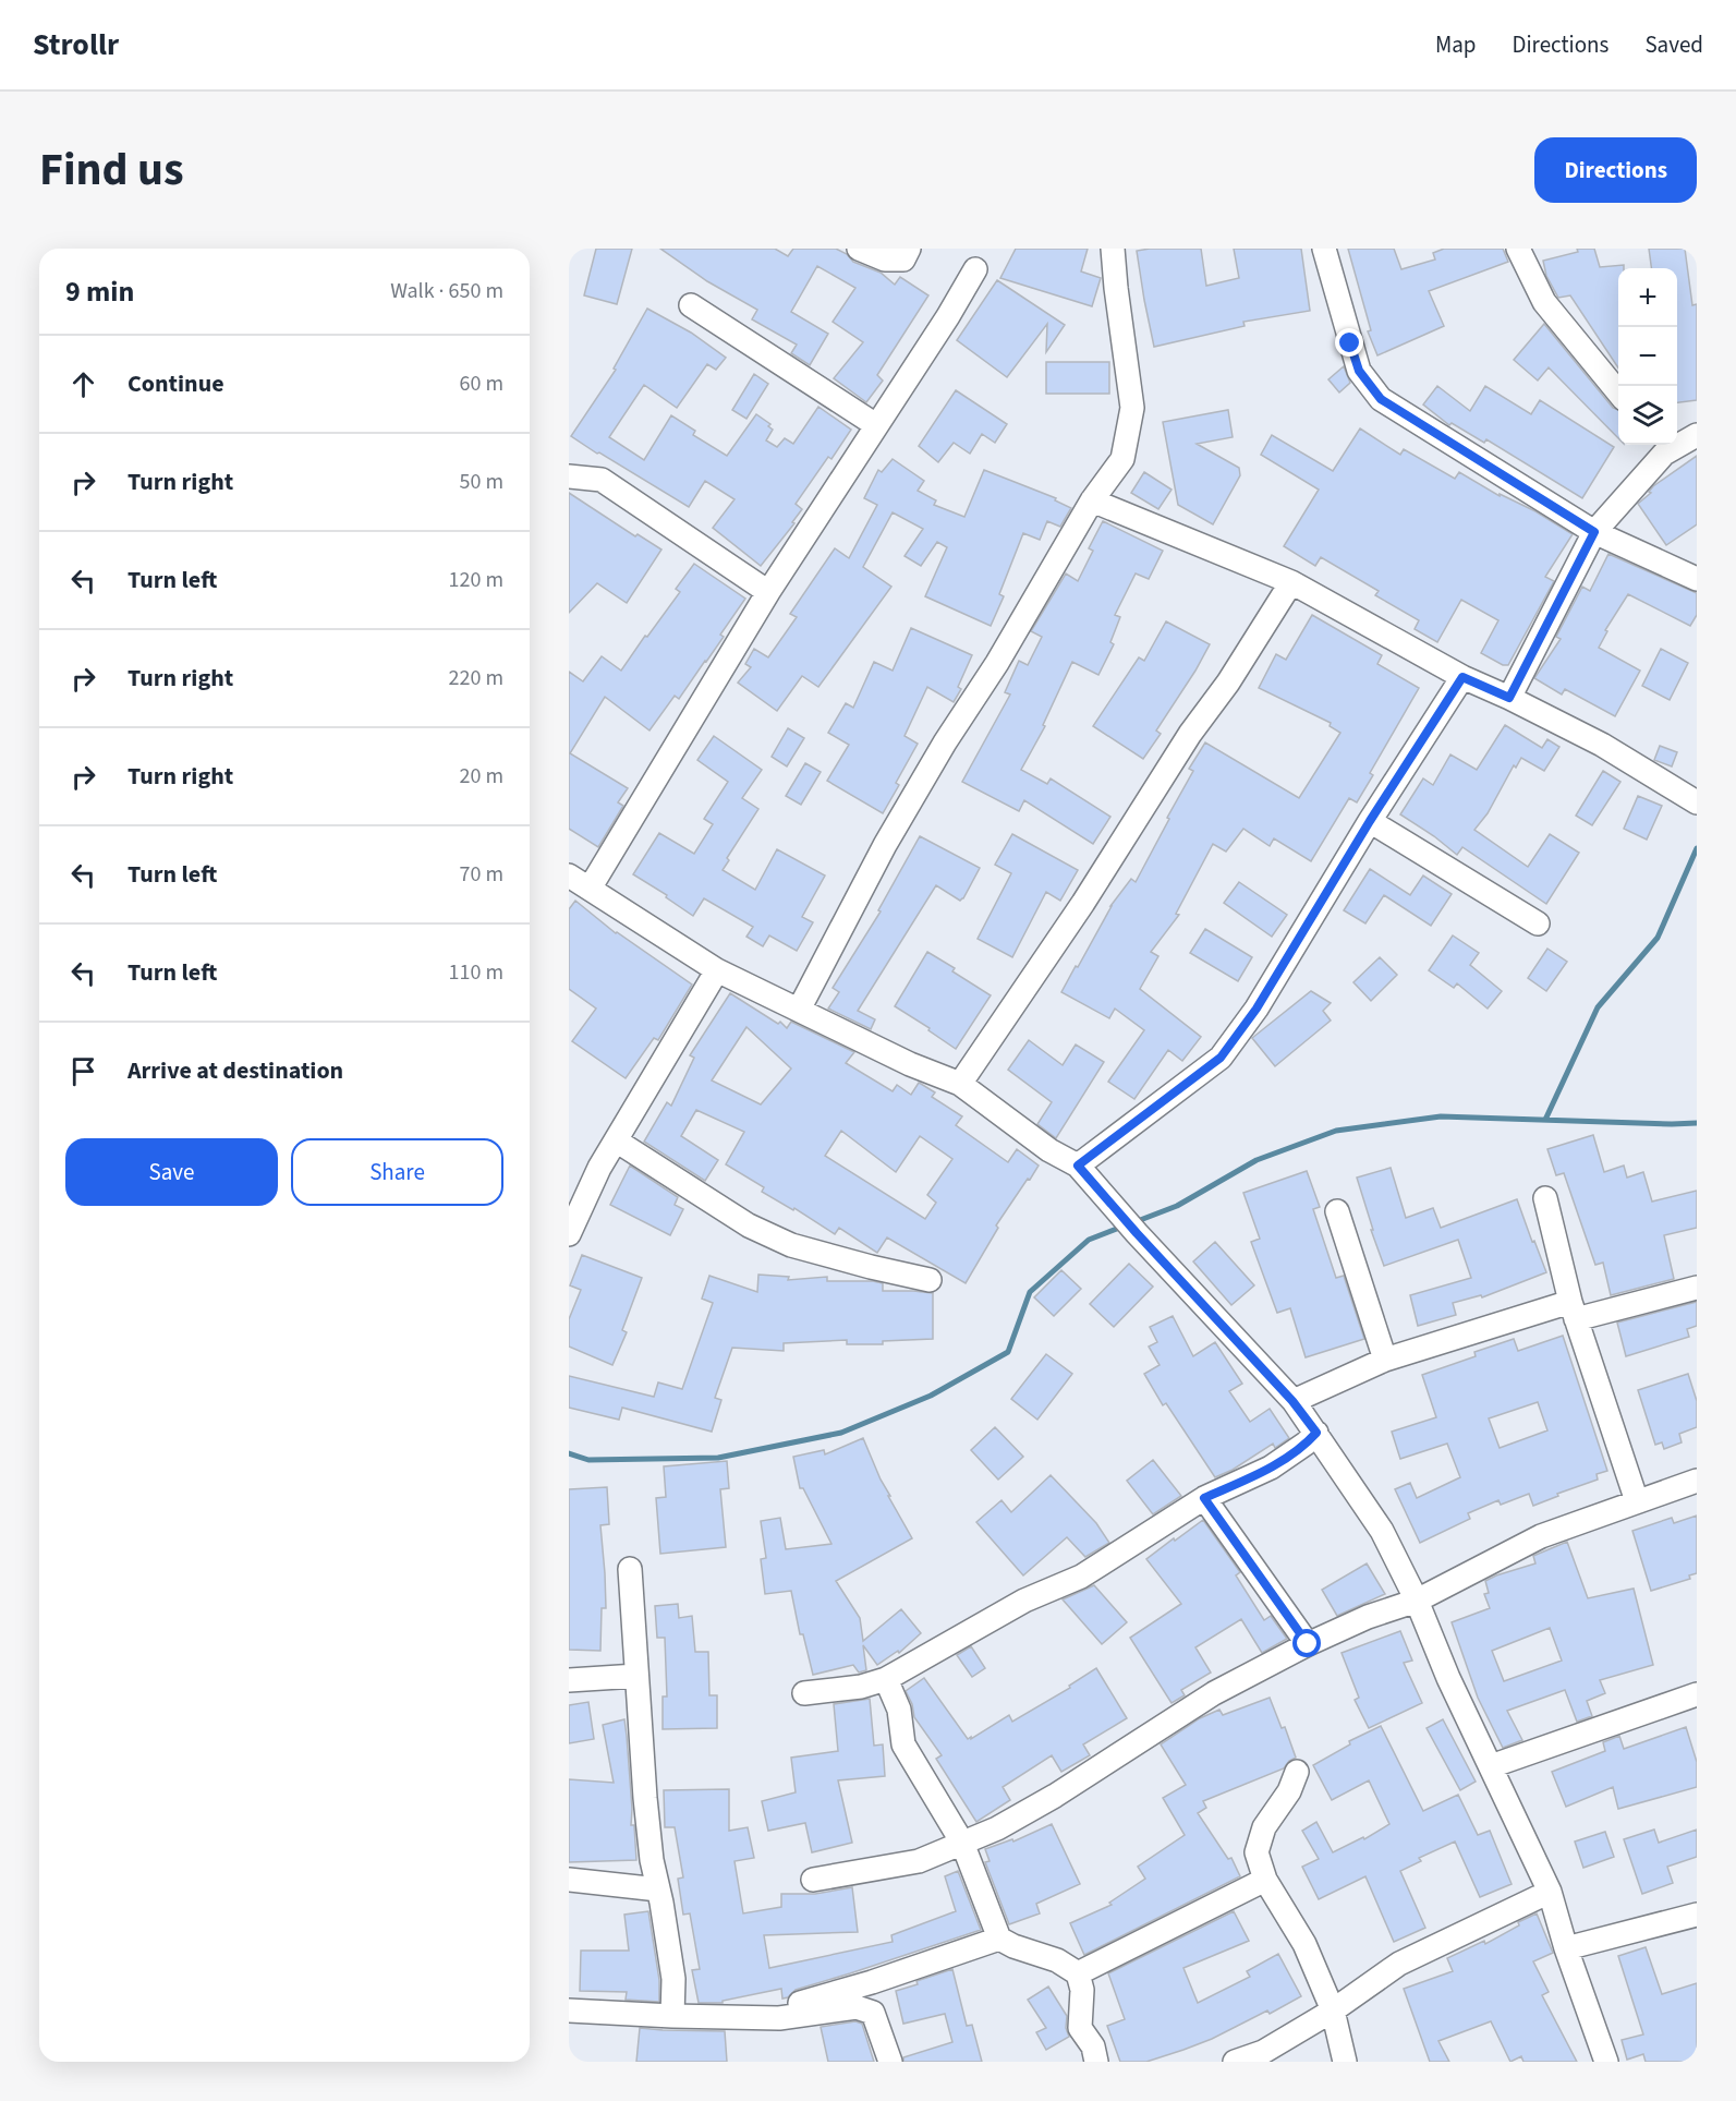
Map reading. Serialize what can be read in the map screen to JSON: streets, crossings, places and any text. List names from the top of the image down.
{
  "page": {
    "header": "Strollr",
    "nav": ["Map", "Directions", "Saved"],
    "title": "Find us",
    "buttons": [
      "Directions",
      ["Save", "Share"]
    ],
    "heading": ["9 min", "Walk · 650 m"],
    "map_buttons": ["+", "−"],
    "list": [
      ["Continue", "60 m"],
      ["Turn right", "50 m"],
      ["Turn left", "120 m"],
      ["Turn right", "220 m"],
      ["Turn right", "20 m"],
      ["Turn left", "70 m"],
      ["Turn left", "110 m"],
      "Arrive at destination"
    ]
  }
}
